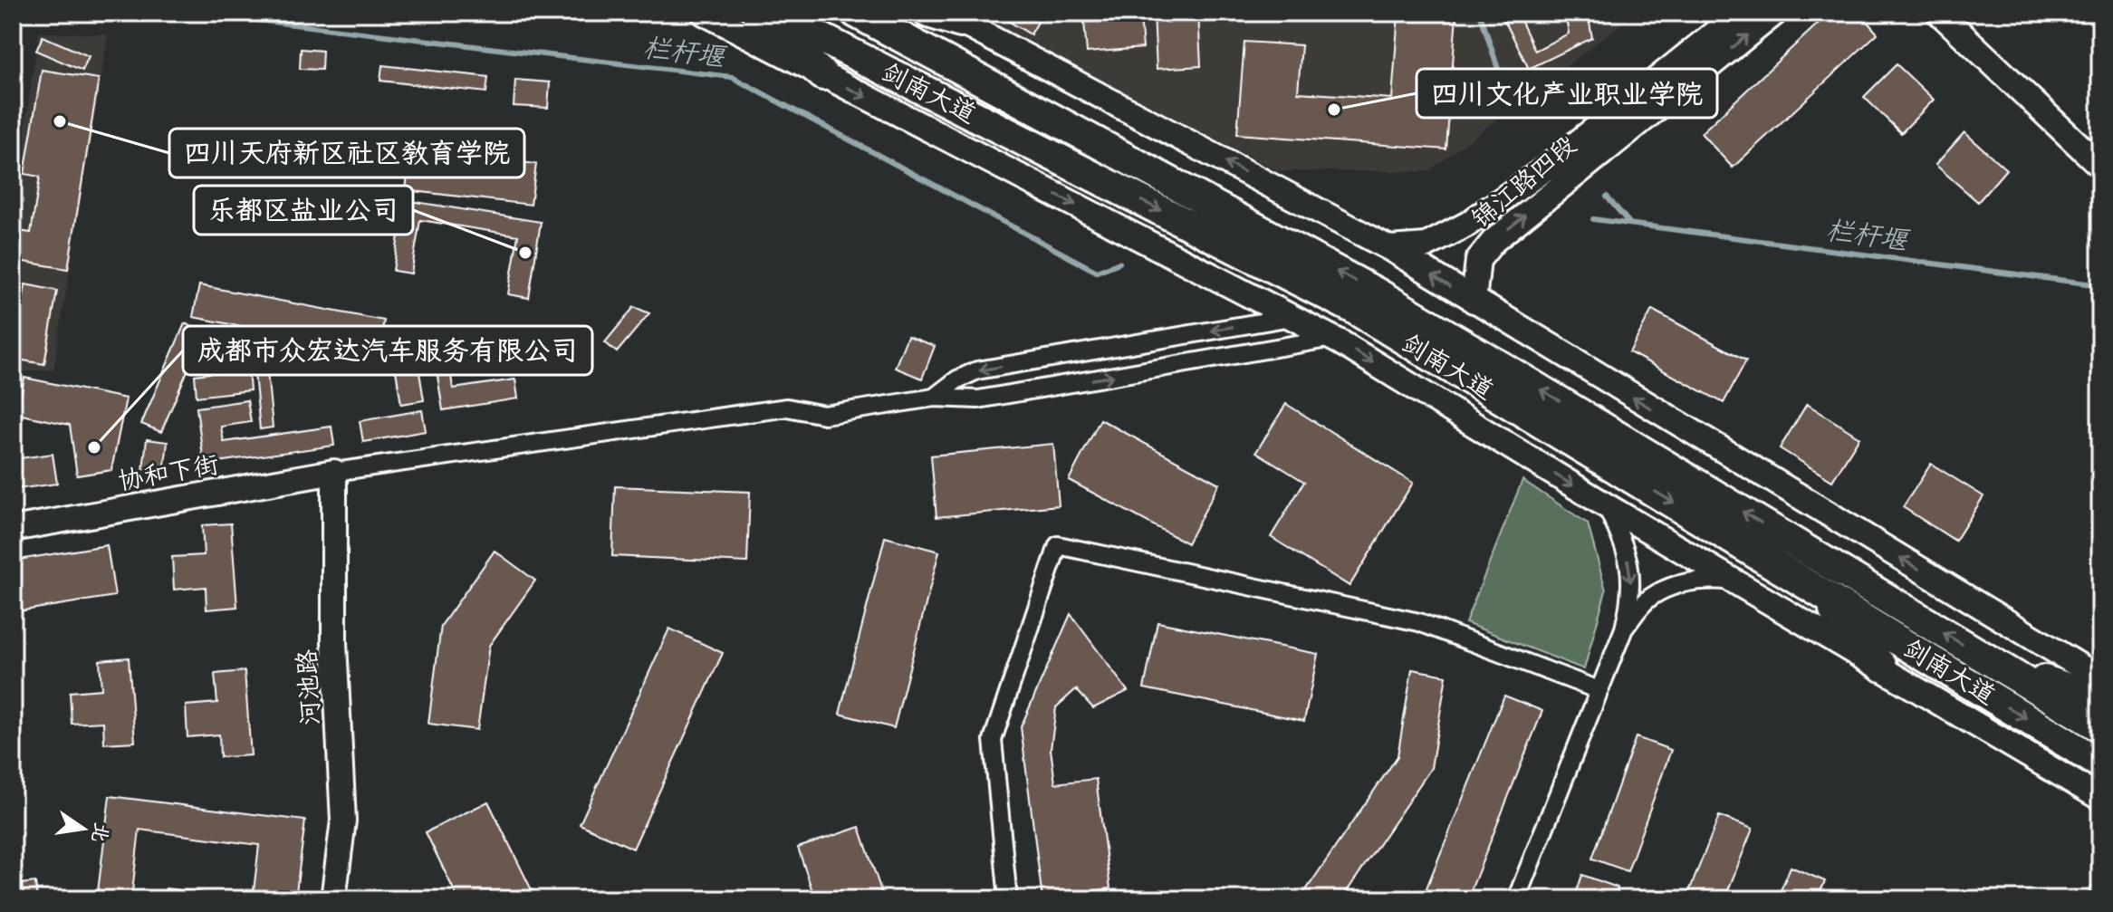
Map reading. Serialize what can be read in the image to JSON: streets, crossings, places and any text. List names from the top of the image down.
{
  "streets": {
    "highway": ["剑南大道"],
    "main road": ["锦江路四段", "协和下街", "河池路"]
  },
  "crossings": [
    ["协和下街", "河池路"]
  ],
  "water": ["栏杆堰"],
  "places": [
    "四川文化产业职业学院",
    "四川天府新区社区教育学院",
    "乐都区盐业公司",
    "成都市众宏达汽车服务有限公司"
  ],
  "north": "right"
}
